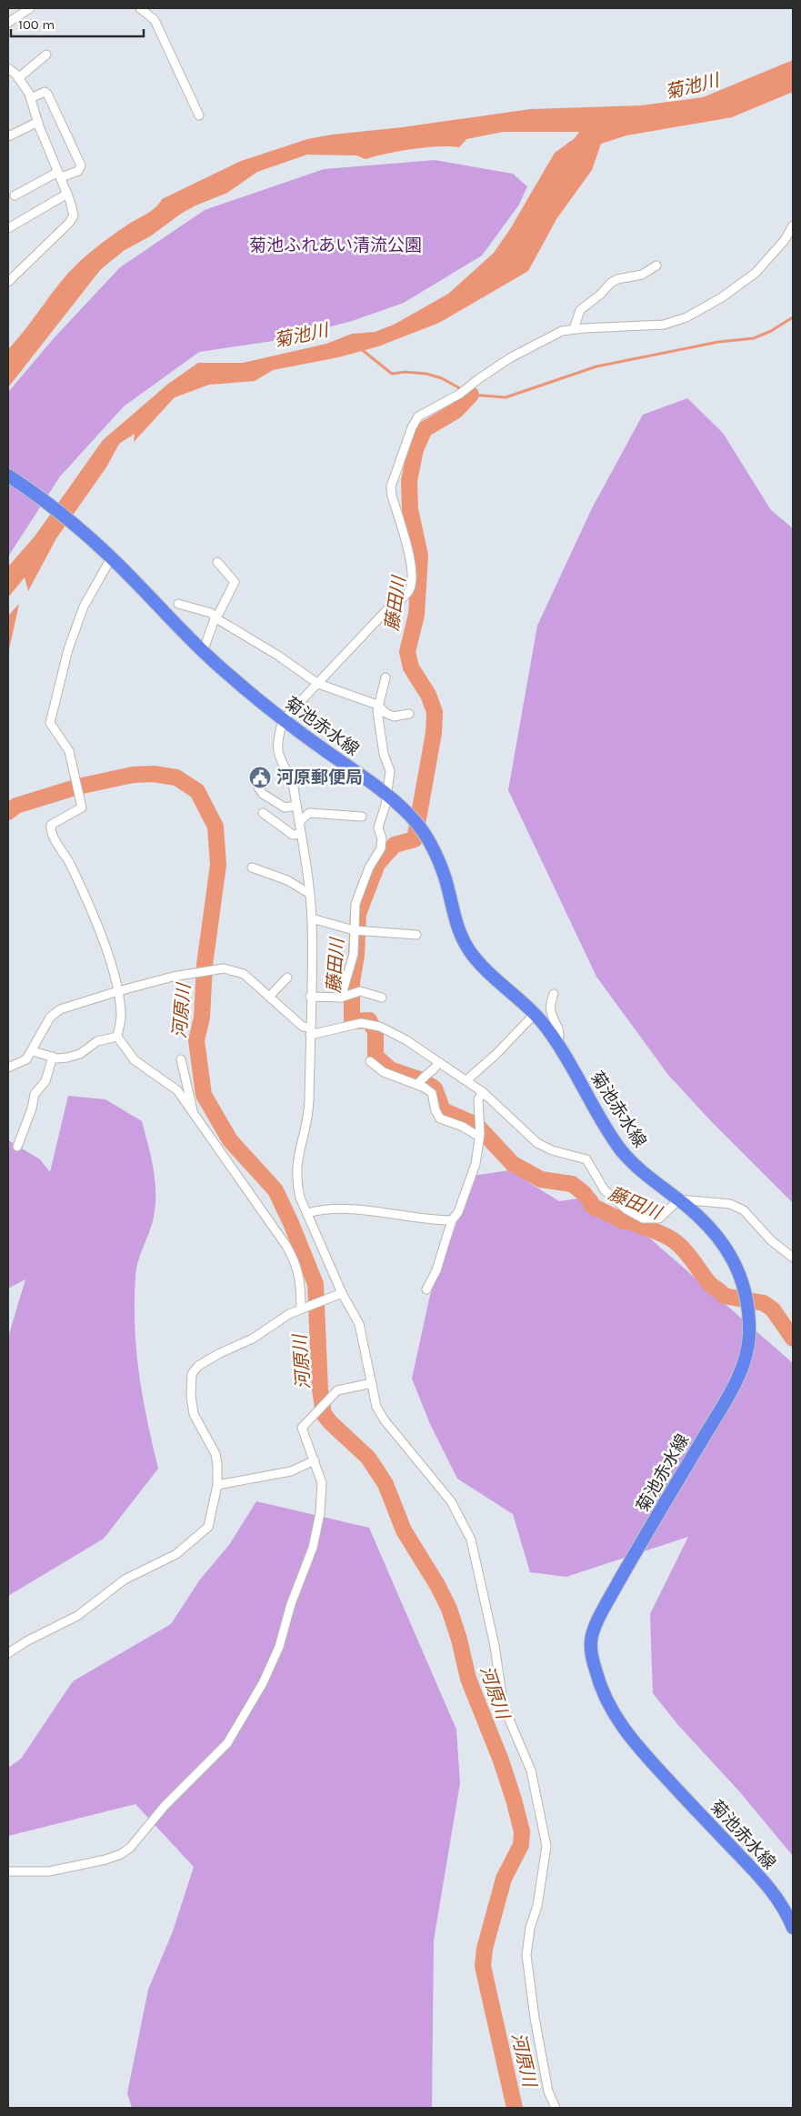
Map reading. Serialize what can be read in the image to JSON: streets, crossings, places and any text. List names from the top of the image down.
{
  "streets": {
    "main road": ["菊池赤水線"]
  },
  "water": ["菊池川", "藤田川", "河原川"],
  "parks": ["菊池ふれあい清流公園"],
  "places": {
    "public building": ["河原郵便局"]
  },
  "scale_bar": "100 m"
}
